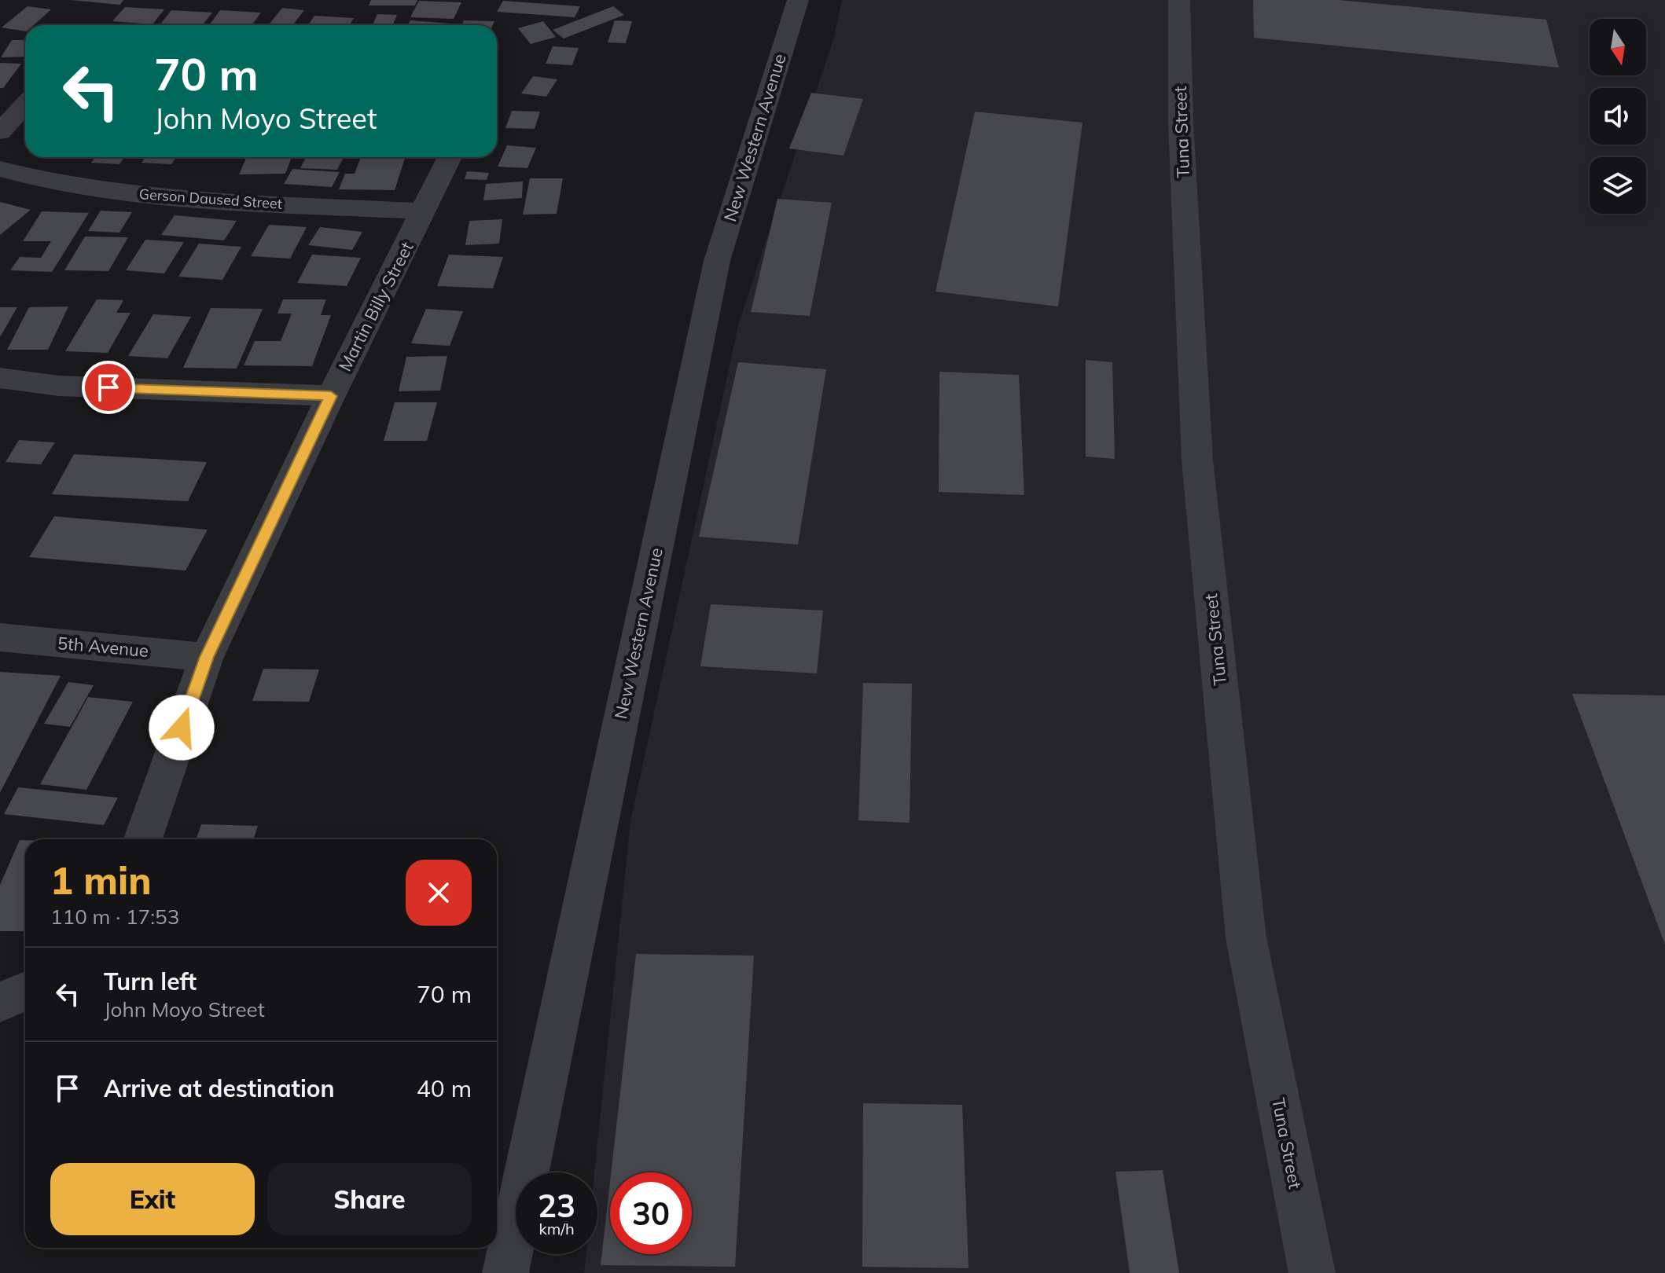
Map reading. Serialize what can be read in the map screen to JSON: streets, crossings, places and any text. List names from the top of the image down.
{
  "streets": {
    "street": [
      "Tuna Street",
      "New Western Avenue",
      "Gerson Daused Street",
      "Martin Billy Street",
      "5th Avenue"
    ]
  },
  "crossings": [
    ["Gerson Daused Street", "Martin Billy Street"],
    ["Martin Billy Street", "5th Avenue"]
  ],
  "north": "bottom",
  "page": {
    "turn": ["70 m", "John Moyo Street"],
    "heading": ["1 min", "110 m · 17:53"],
    "list": [
      {
        "name": "Turn left",
        "note": "John Moyo Street",
        "value": "70 m"
      },
      {
        "name": "Arrive at destination",
        "value": "40 m"
      }
    ],
    "buttons": ["Exit", "Share"],
    "speed": "23 km/h",
    "limit": "30"
  }
}
